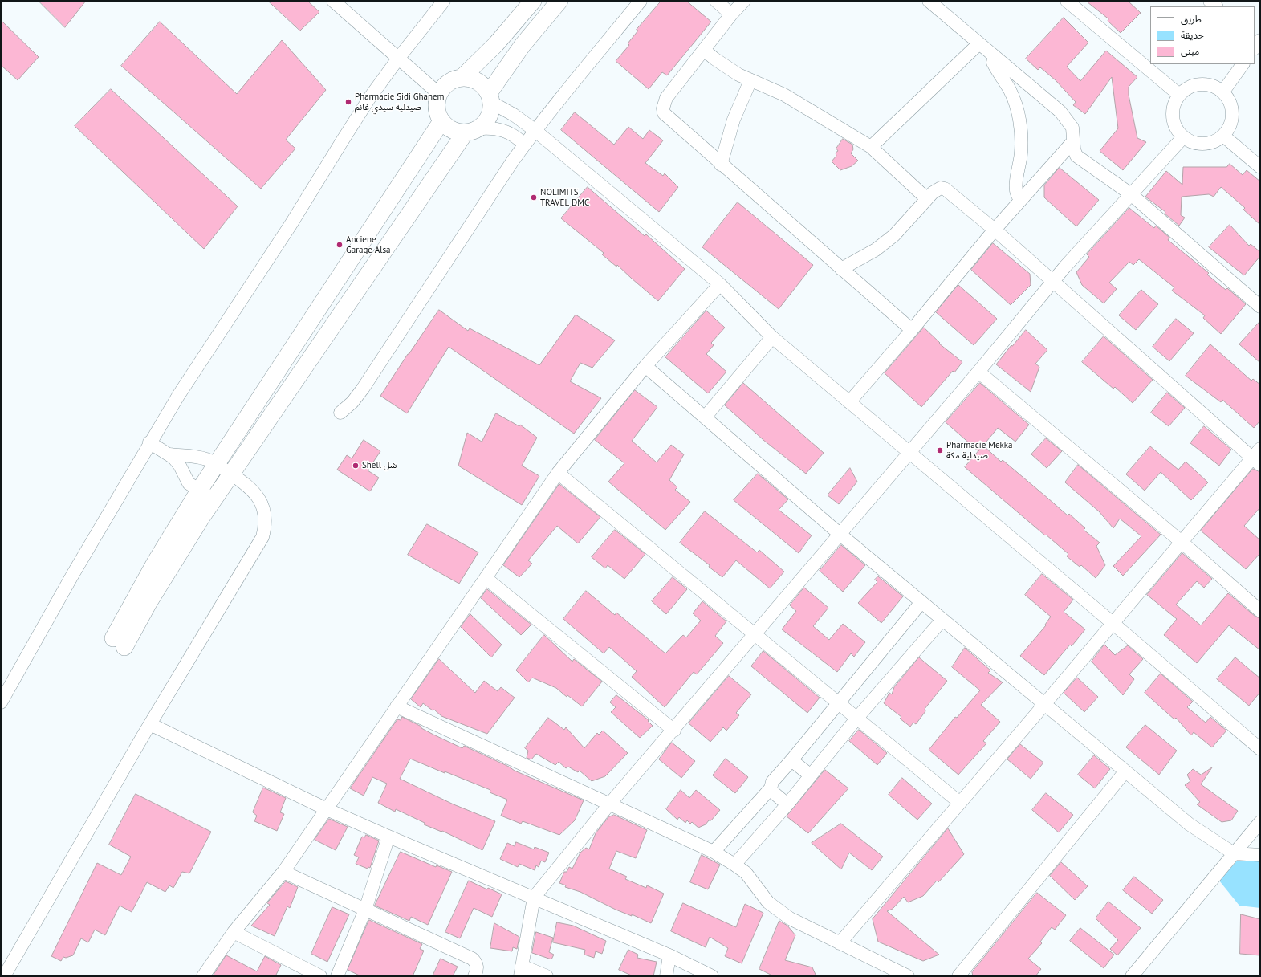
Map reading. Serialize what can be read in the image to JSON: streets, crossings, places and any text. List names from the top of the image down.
{
  "places": [
    "Pharmacie Sidi Ghanem صيدلية سيدي غانم",
    "NOLIMITS TRAVEL DMC",
    "Anciene Garage Alsa",
    "Pharmacie Mekka صيدلية مكة",
    "Shell شل"
  ],
  "legend": ["طريق", "حديقة", "مبنى"]
}
